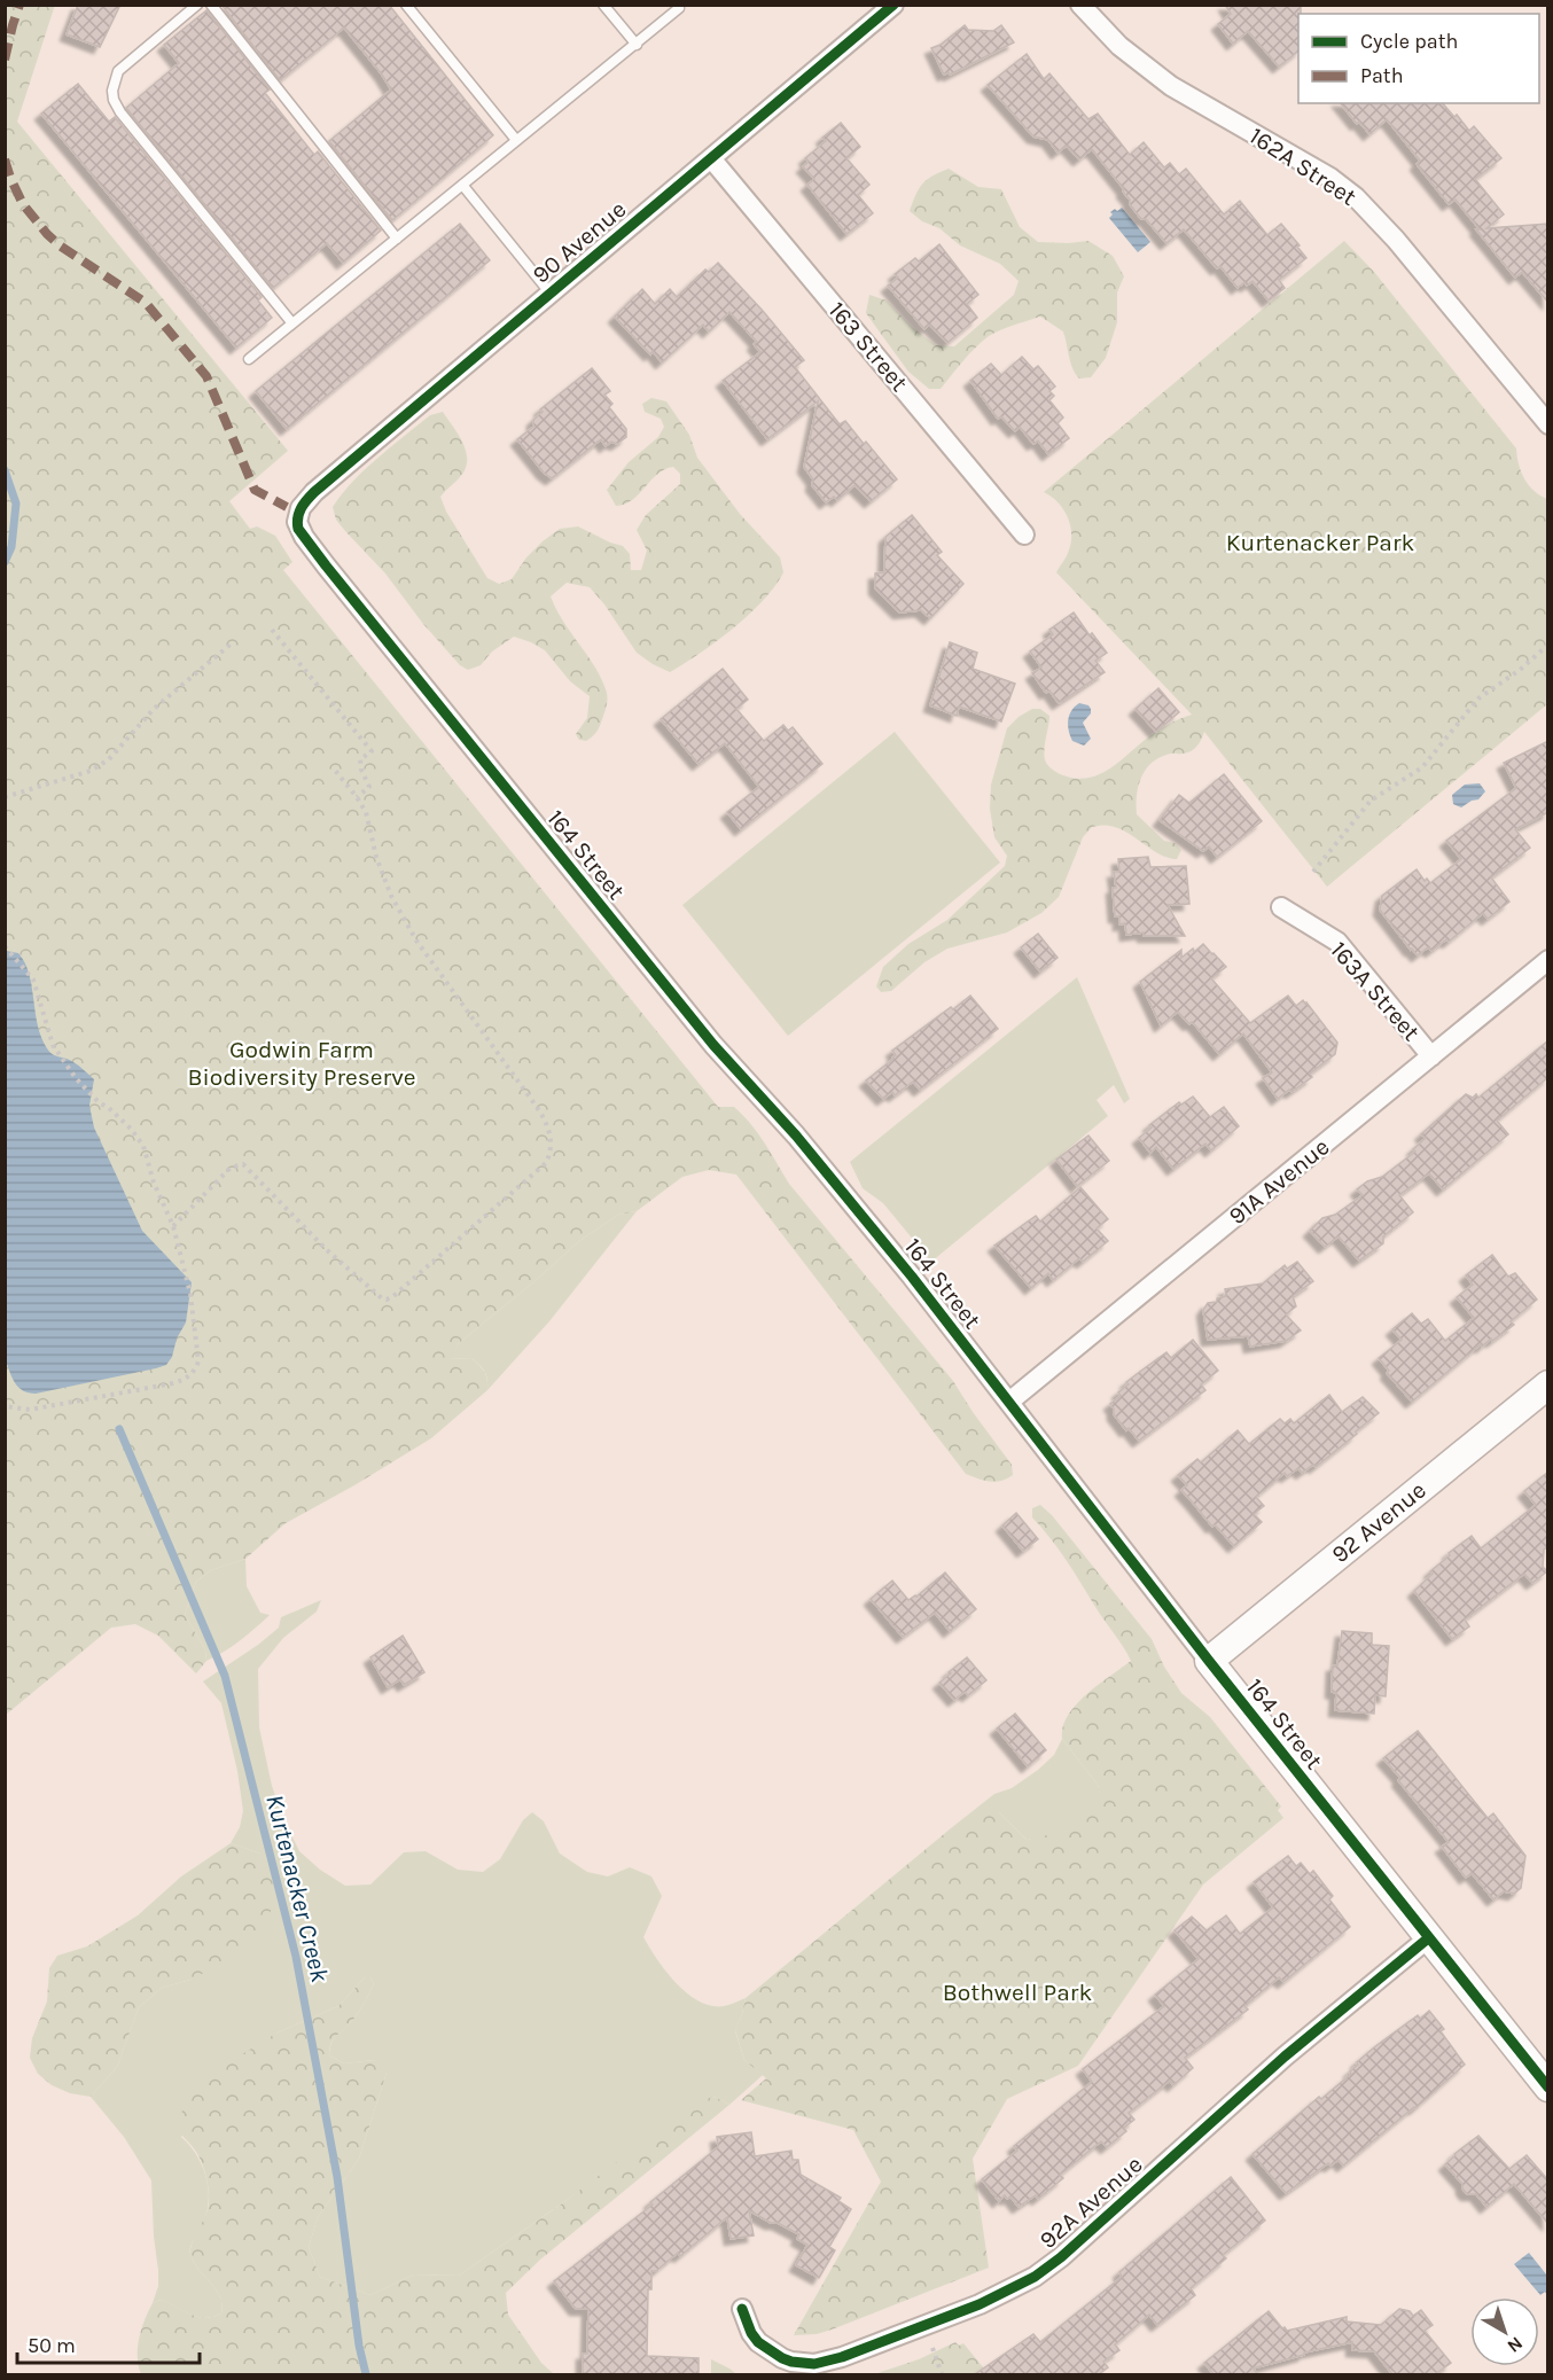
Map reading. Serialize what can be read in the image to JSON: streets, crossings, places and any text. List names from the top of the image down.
{
  "streets": {
    "street": [
      "162A Street",
      "90 Avenue",
      "163 Street",
      "164 Street",
      "163A Street",
      "91A Avenue",
      "92 Avenue",
      "92A Avenue"
    ]
  },
  "crossings": [
    ["90 Avenue", "163 Street"],
    ["90 Avenue", "164 Street"],
    ["164 Street", "91A Avenue"],
    ["164 Street", "92 Avenue"],
    ["164 Street", "92A Avenue"],
    ["163A Street", "91A Avenue"]
  ],
  "water": ["Kurtenacker Creek"],
  "parks": ["Kurtenacker Park", "Godwin Farm Biodiversity Preserve", "Bothwell Park"],
  "legend": ["Cycle path", "Path"],
  "scale_bar": "50 m",
  "north": "bottom right"
}
